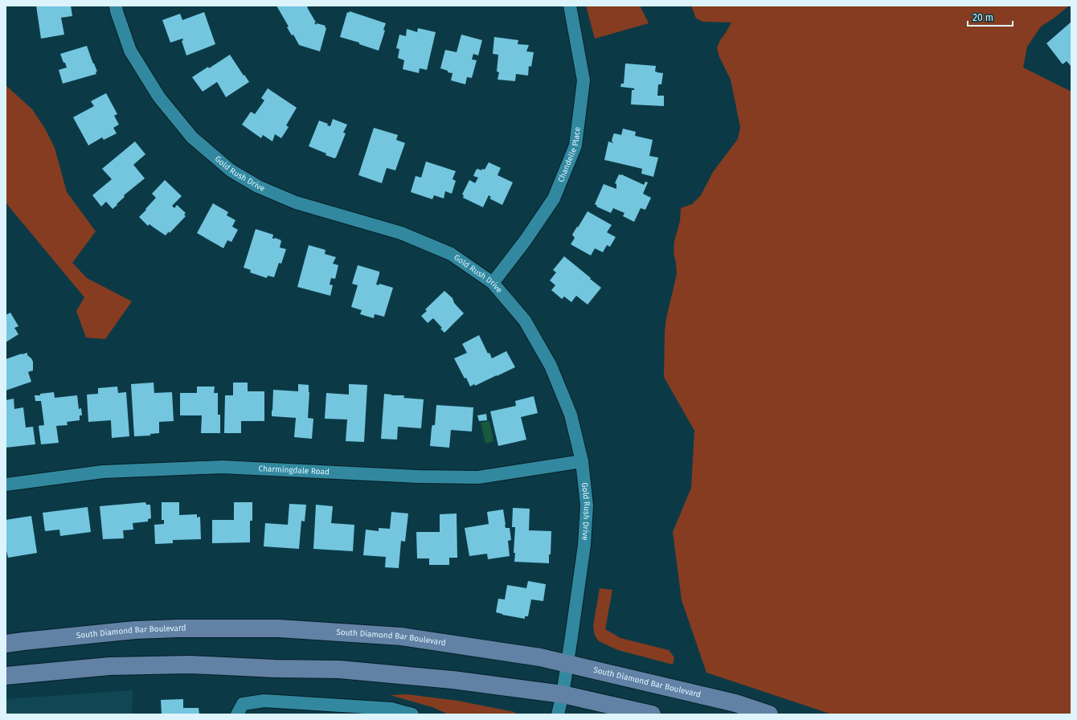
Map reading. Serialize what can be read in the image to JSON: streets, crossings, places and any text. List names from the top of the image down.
{
  "streets": {
    "main road": ["South Diamond Bar Boulevard"],
    "street": ["Chandelle Place", "Gold Rush Drive", "Charmingdale Road"]
  },
  "crossings": [
    ["Chandelle Place", "Gold Rush Drive"],
    ["Gold Rush Drive", "Charmingdale Road"],
    ["Gold Rush Drive", "South Diamond Bar Boulevard"]
  ],
  "scale_bar": "20 m"
}
